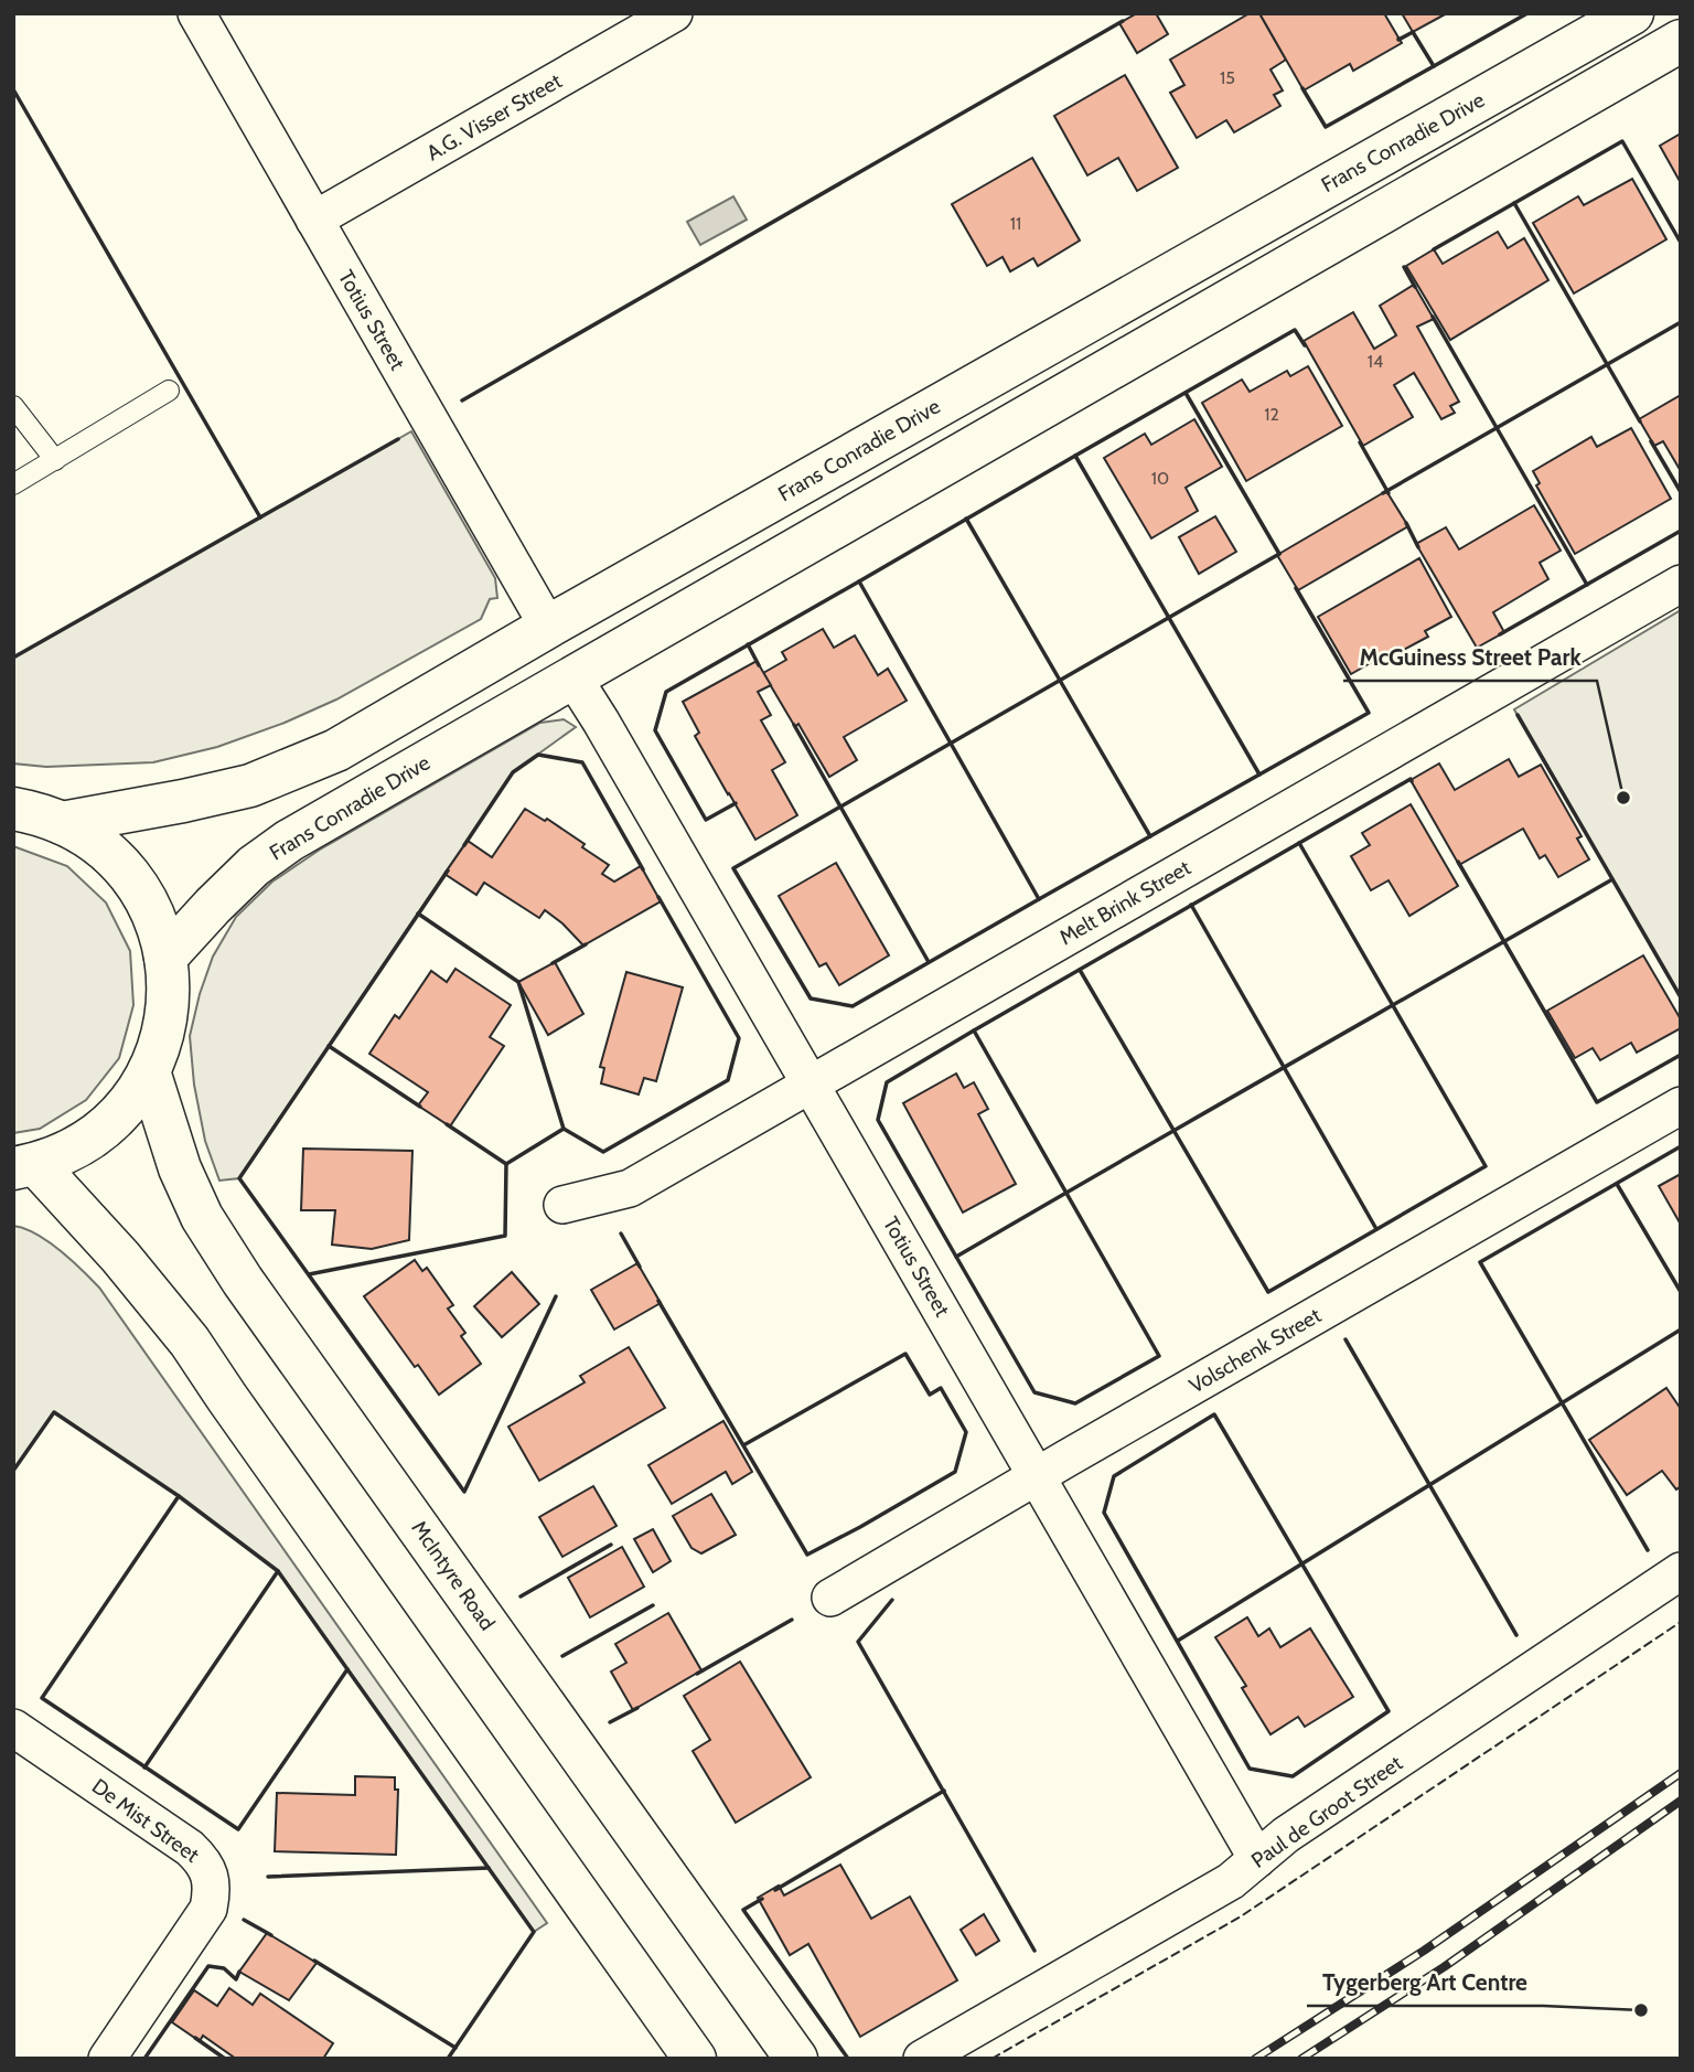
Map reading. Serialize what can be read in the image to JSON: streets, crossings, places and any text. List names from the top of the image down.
{
  "streets": {
    "main road": ["Frans Conradie Drive", "McIntyre Road"],
    "street": [
      "A.G. Visser Street",
      "Totius Street",
      "Melt Brink Street",
      "Volschenk Street",
      "Paul de Groot Street",
      "De Mist Street"
    ]
  },
  "crossings": [
    ["A.G. Visser Street", "Totius Street"],
    ["Frans Conradie Drive", "Totius Street"],
    ["Totius Street", "Melt Brink Street"],
    ["Totius Street", "Volschenk Street"],
    ["Totius Street", "Paul de Groot Street"]
  ],
  "places": ["McGuiness Street Park", "Tygerberg Art Centre"],
  "house_numbers": [
    "15",
    "11",
    "14",
    "12",
    "10"
  ]
}
